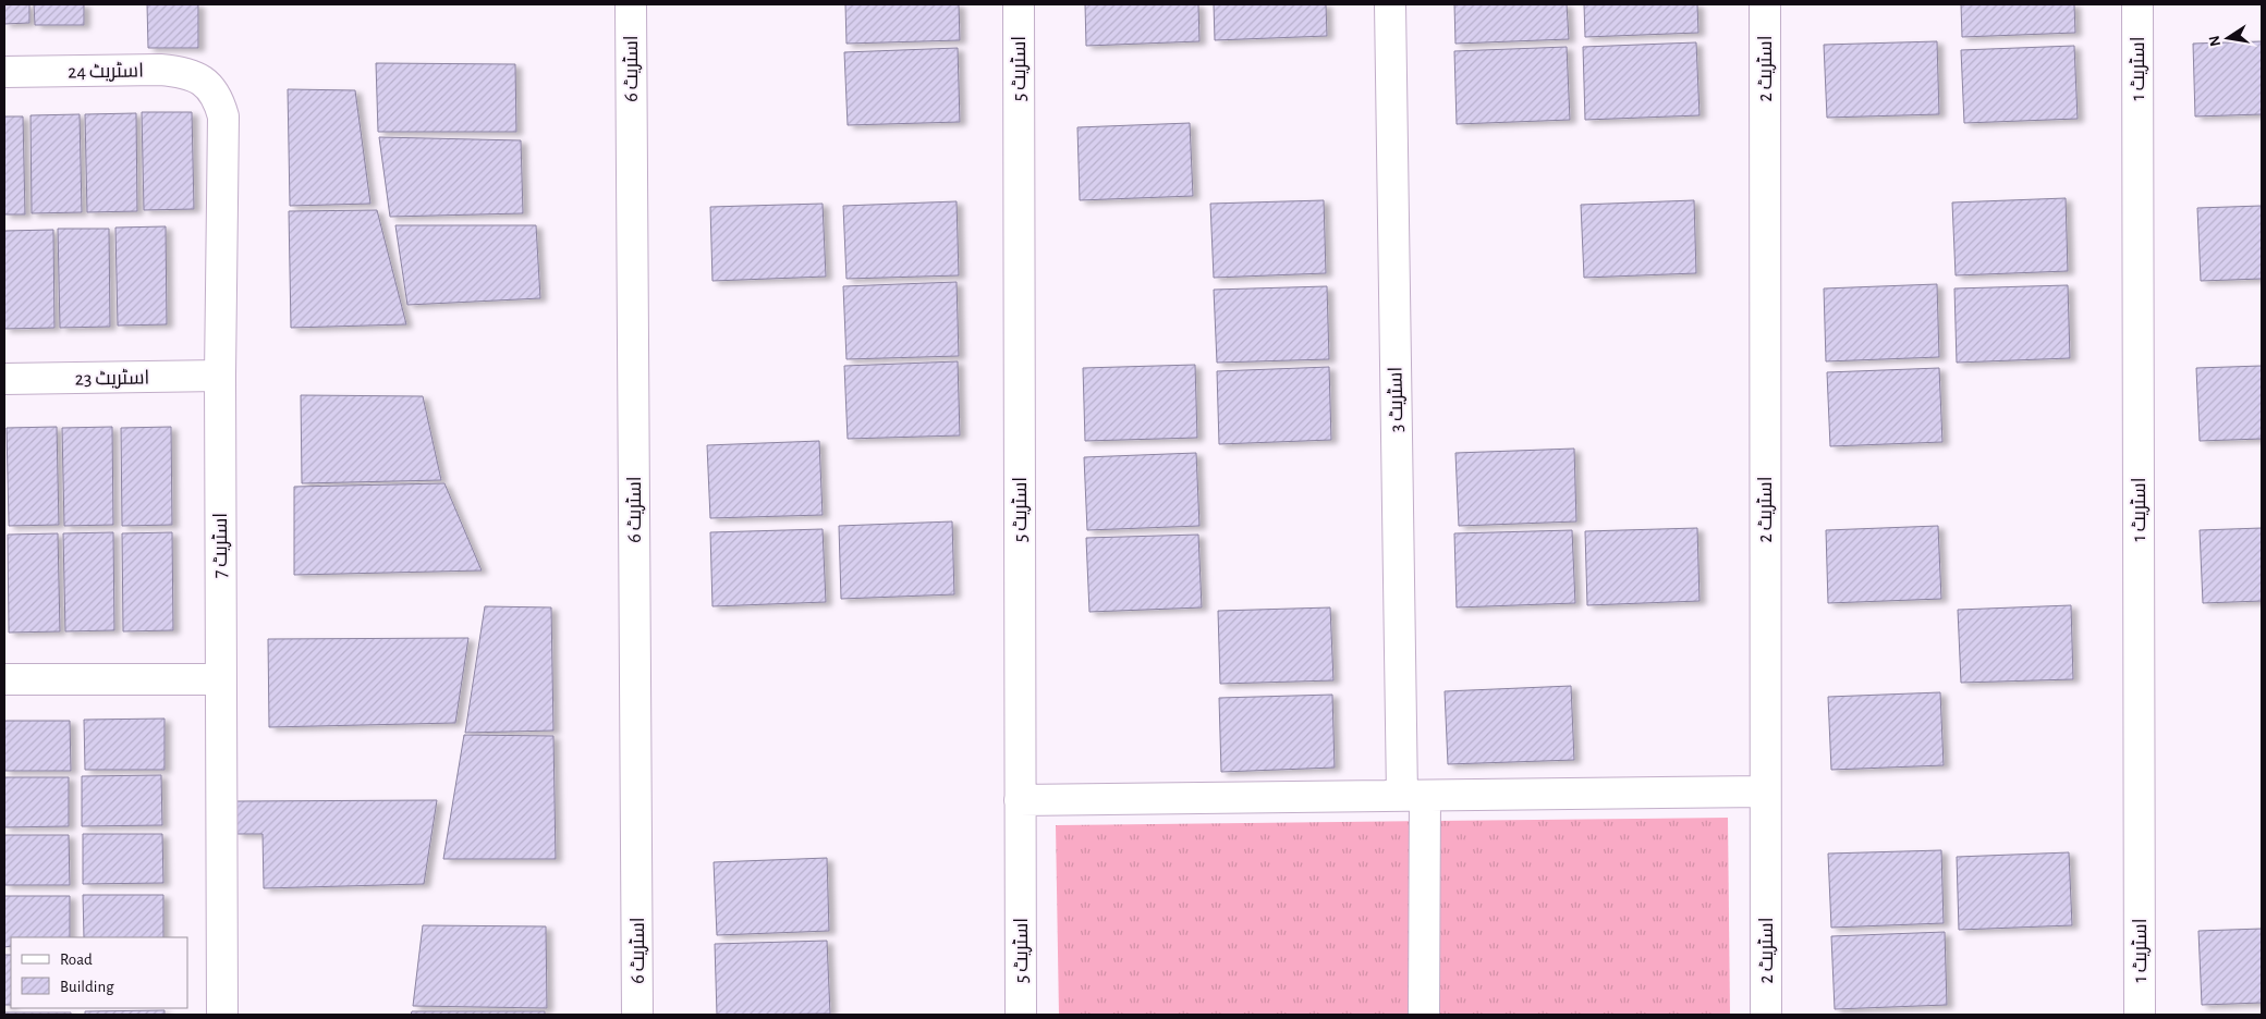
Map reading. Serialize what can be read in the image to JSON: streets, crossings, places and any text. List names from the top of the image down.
{
  "streets": {
    "street": [
      "اسٹریٹ 6",
      "اسٹریٹ 5",
      "اسٹریٹ 2",
      "اسٹریٹ 1",
      "اسٹریٹ 24",
      "اسٹریٹ 23",
      "اسٹریٹ 3",
      "اسٹریٹ 7"
    ]
  },
  "crossings": [
    ["اسٹریٹ 24", "اسٹریٹ 7"],
    ["اسٹریٹ 23", "اسٹریٹ 7"]
  ],
  "legend": ["Road", "Building"],
  "north": "left"
}
